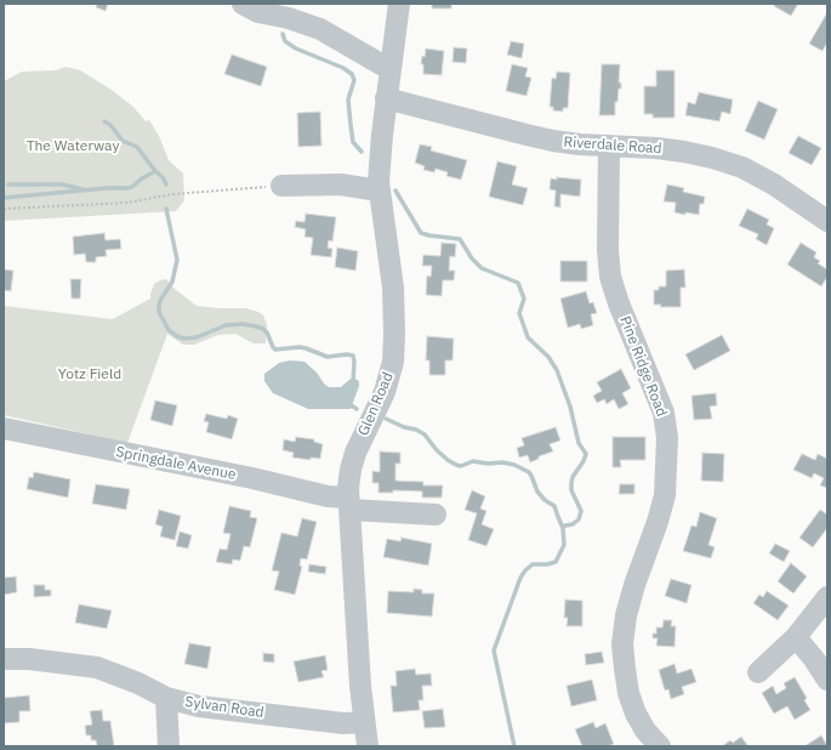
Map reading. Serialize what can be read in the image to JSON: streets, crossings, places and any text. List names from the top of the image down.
{
  "streets": {
    "street": [
      "Riverdale Road",
      "Pine Ridge Road",
      "Glen Road",
      "Springdale Avenue",
      "Sylvan Road"
    ]
  },
  "crossings": [
    ["Riverdale Road", "Pine Ridge Road"],
    ["Riverdale Road", "Glen Road"],
    ["Glen Road", "Springdale Avenue"],
    ["Glen Road", "Sylvan Road"]
  ],
  "parks": ["The Waterway", "Yotz Field"]
}
